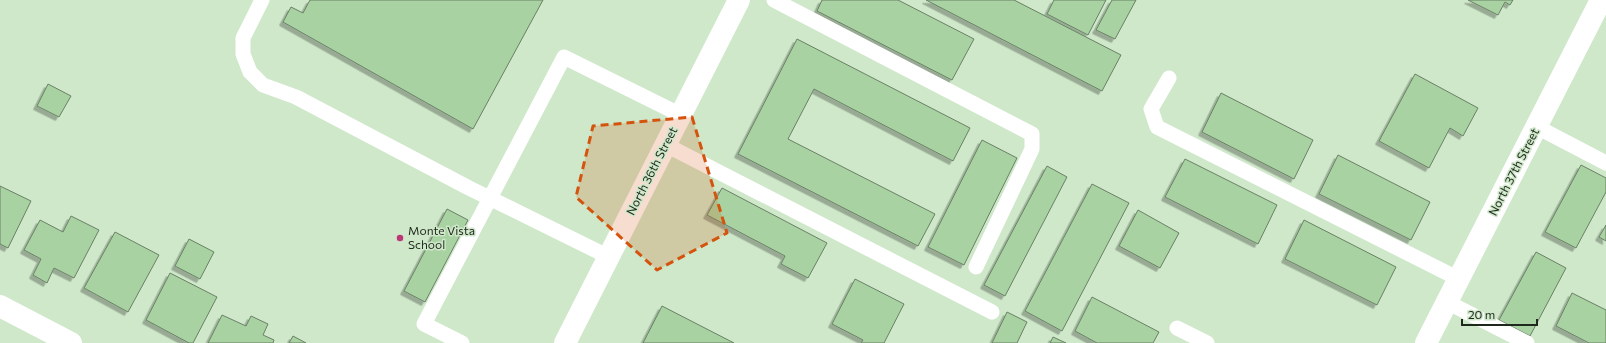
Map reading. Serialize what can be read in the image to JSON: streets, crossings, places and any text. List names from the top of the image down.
{
  "streets": {
    "street": ["North 36th Street", "North 37th Street"]
  },
  "places": ["Monte Vista School"],
  "scale_bar": "20 m"
}
